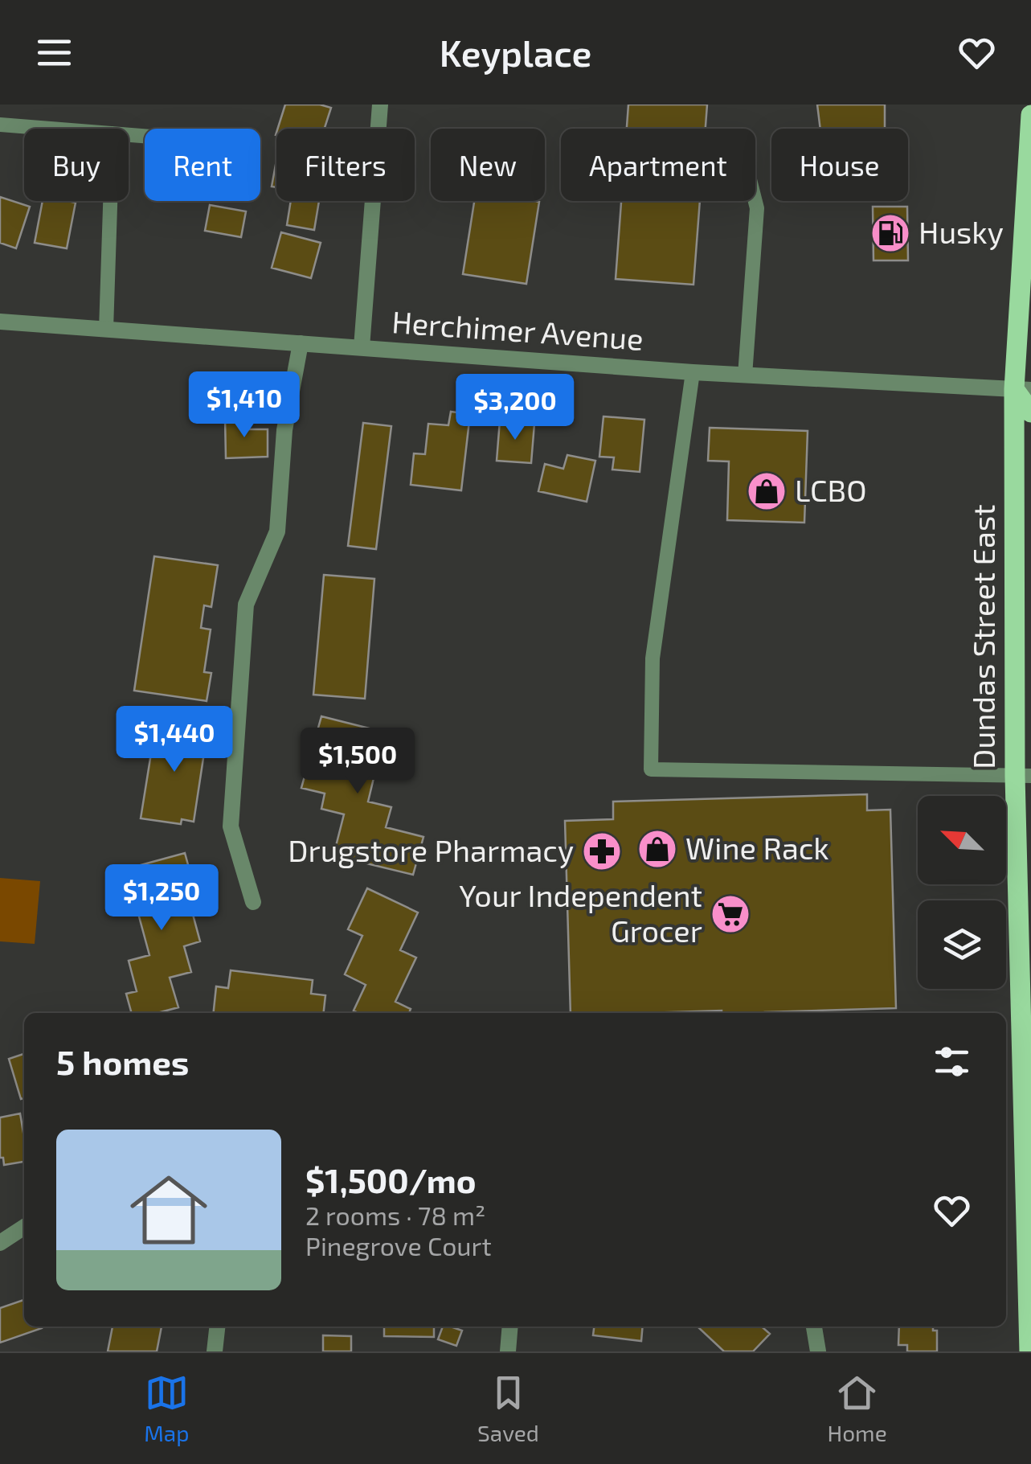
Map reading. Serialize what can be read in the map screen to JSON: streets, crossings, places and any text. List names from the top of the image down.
{
  "streets": {
    "main road": ["Dundas Street East"],
    "street": ["Herchimer Avenue"]
  },
  "crossings": [
    ["Herchimer Avenue", "Dundas Street East"]
  ],
  "places": {
    "fuel station": ["Husky"],
    "shop": ["LCBO", "Wine Rack"],
    "pharmacy": ["Drugstore Pharmacy"],
    "supermarket": ["Your Independent Grocer"]
  },
  "north": "top left",
  "page": {
    "header": "Keyplace",
    "chip": [
      "Buy",
      "Rent",
      "Filters",
      "New",
      "Apartment",
      "House"
    ],
    "price": [
      "$1,410",
      "$3,200",
      "$1,440",
      "$1,500",
      "$1,250"
    ],
    "heading": "5 homes",
    "list": [
      {
        "name": "$1,500/mo",
        "note": "2 rooms · 78 m² · Pinegrove Court"
      }
    ],
    "tabs": ["Map", "Saved", "Home"]
  }
}
